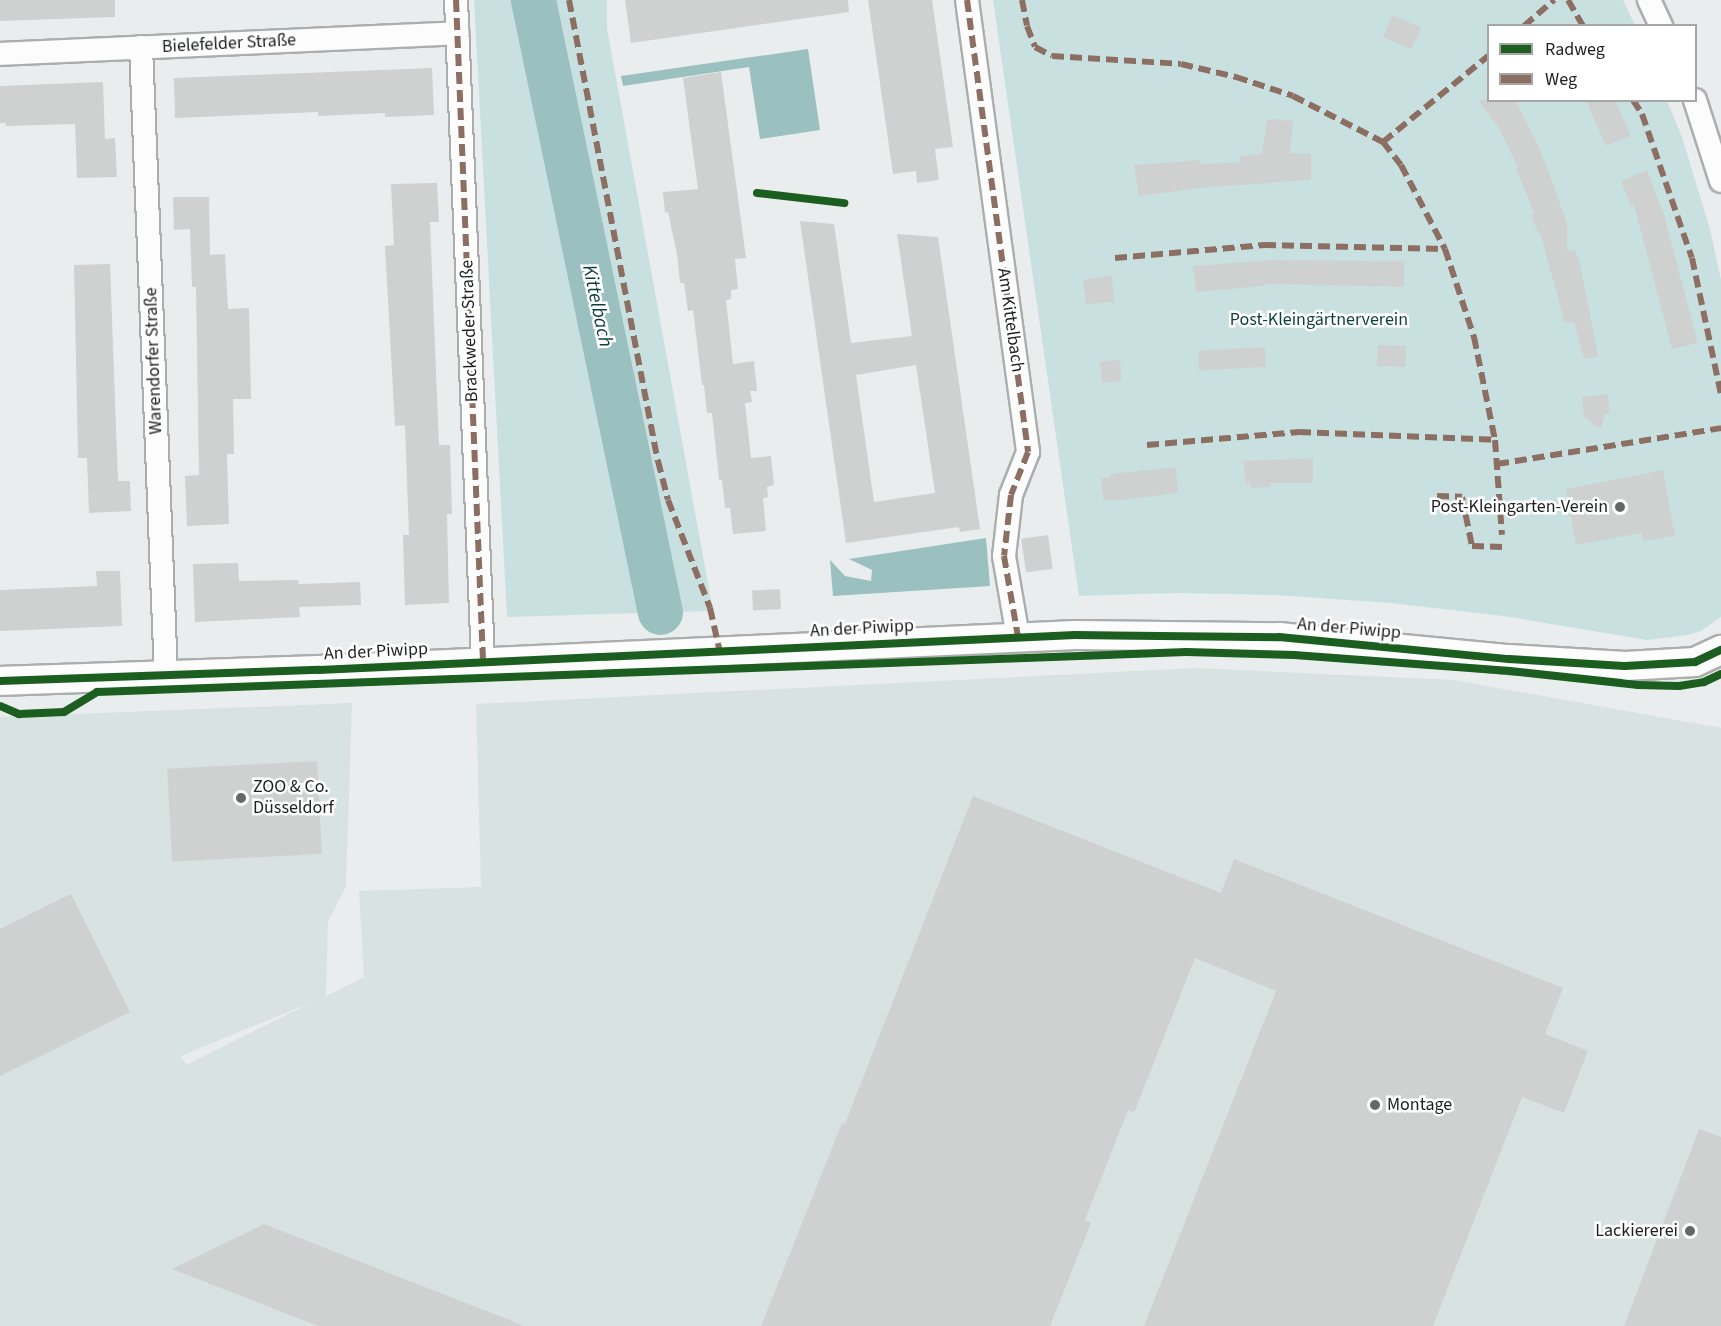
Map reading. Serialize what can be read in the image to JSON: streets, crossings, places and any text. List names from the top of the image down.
{
  "streets": {
    "street": [
      "Bielefelder Straße",
      "Am Kittelbach",
      "Brackweder Straße",
      "Warendorfer Straße",
      "An der Piwipp"
    ]
  },
  "crossings": [
    ["Bielefelder Straße", "Brackweder Straße"],
    ["Bielefelder Straße", "Warendorfer Straße"],
    ["Am Kittelbach", "An der Piwipp"],
    ["Brackweder Straße", "An der Piwipp"],
    ["Warendorfer Straße", "An der Piwipp"]
  ],
  "water": ["Kittelbach"],
  "parks": ["Post-Kleingärtnerverein"],
  "places": [
    "Post-Kleingarten-Verein",
    "ZOO & Co. Düsseldorf",
    "Montage",
    "Lackiererei"
  ],
  "legend": ["Radweg", "Weg"]
}
